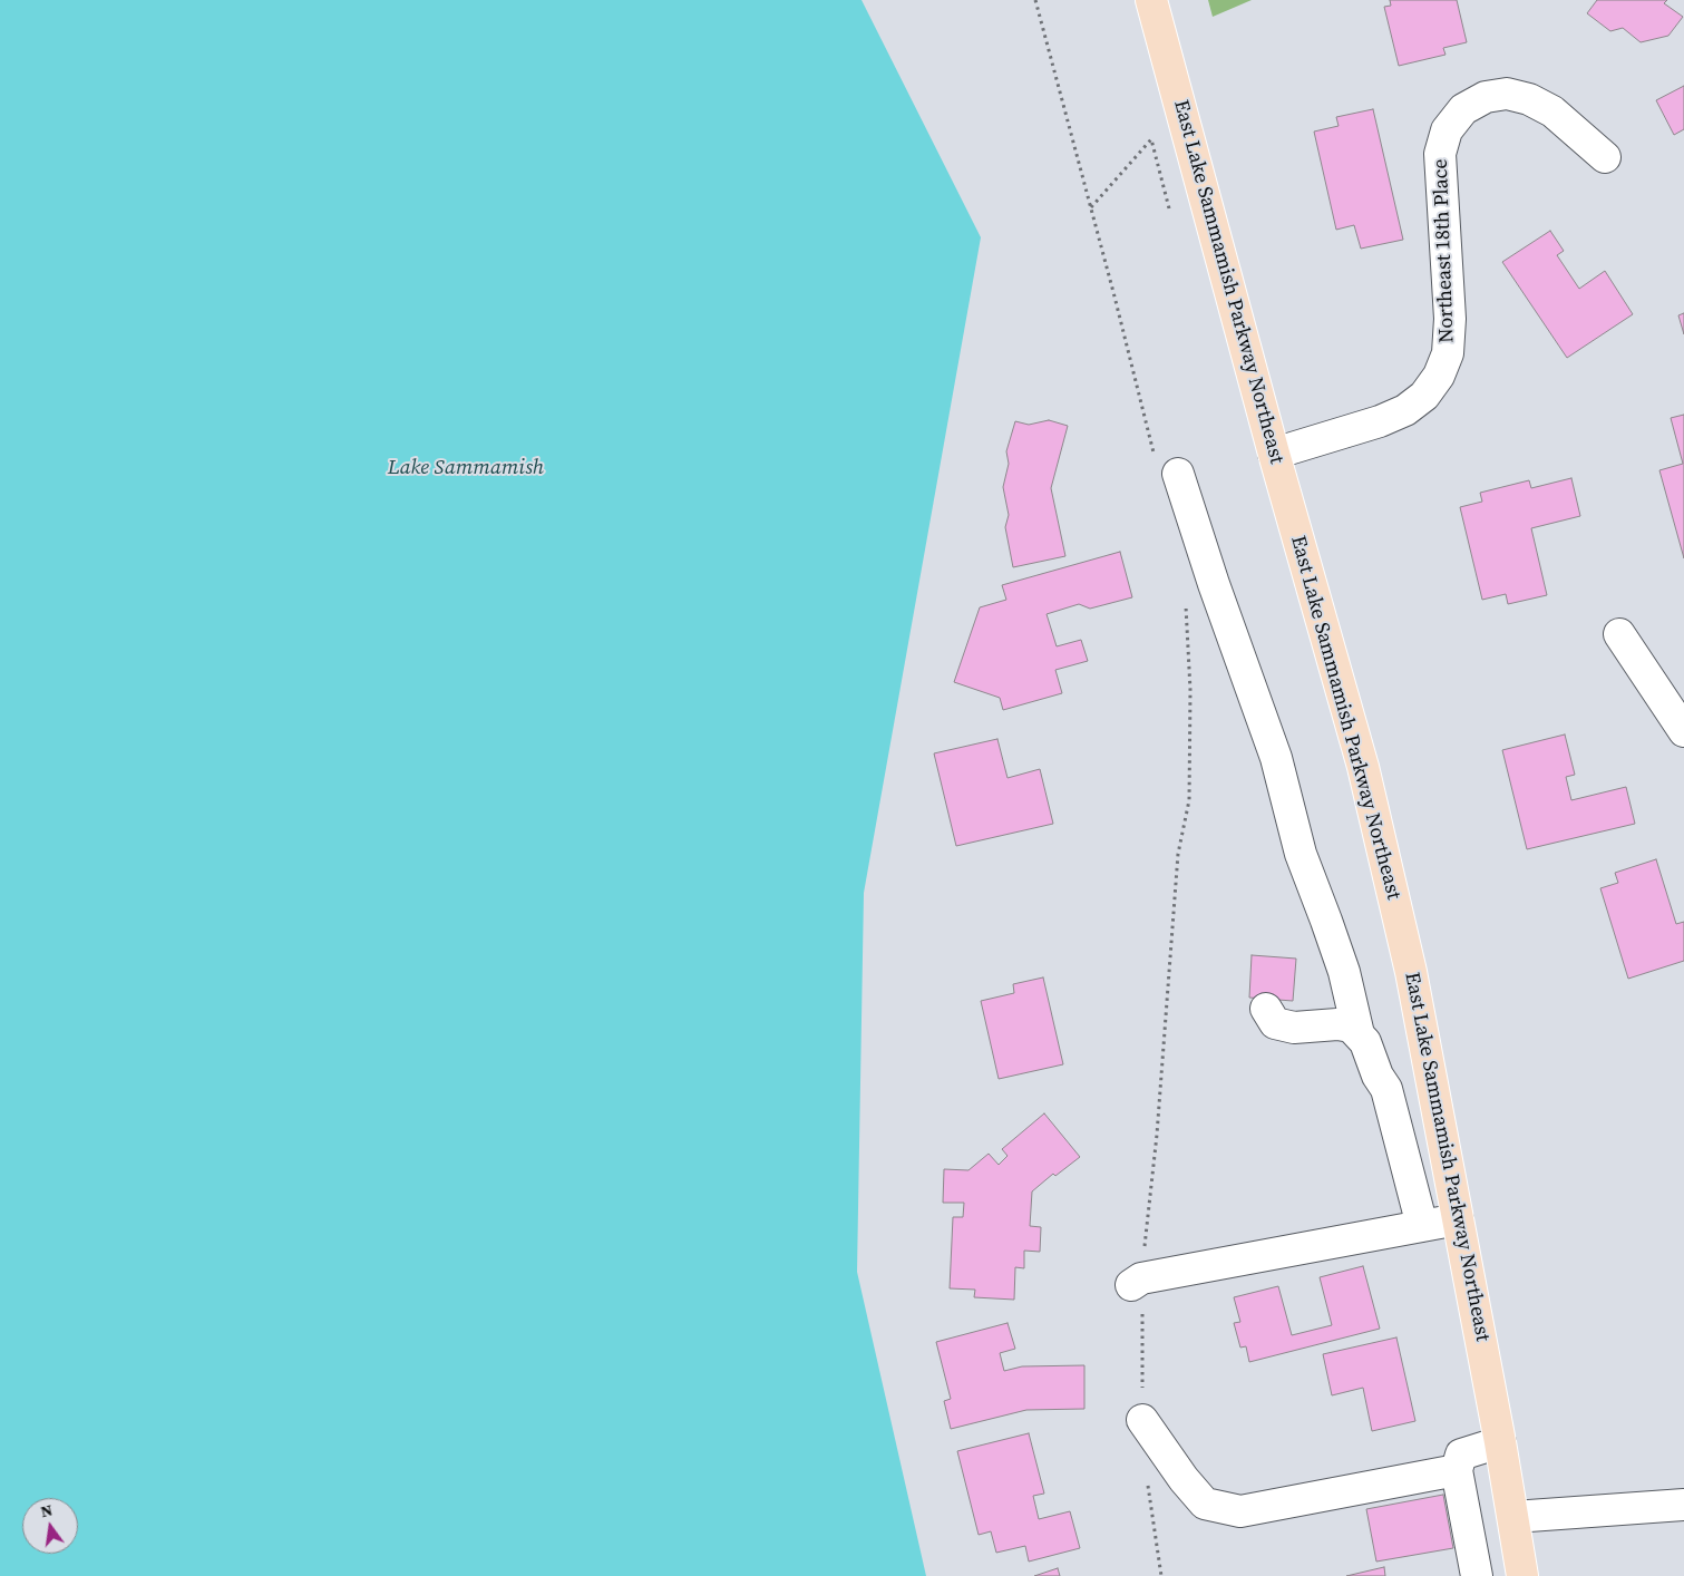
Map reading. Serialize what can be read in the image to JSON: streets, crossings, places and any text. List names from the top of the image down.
{
  "streets": {
    "main road": ["East Lake Sammamish Parkway Northeast"],
    "street": ["Northeast 18th Place"]
  },
  "crossings": [
    ["Northeast 18th Place", "East Lake Sammamish Parkway Northeast"]
  ],
  "water": ["Lake Sammamish"],
  "north": "top"
}
